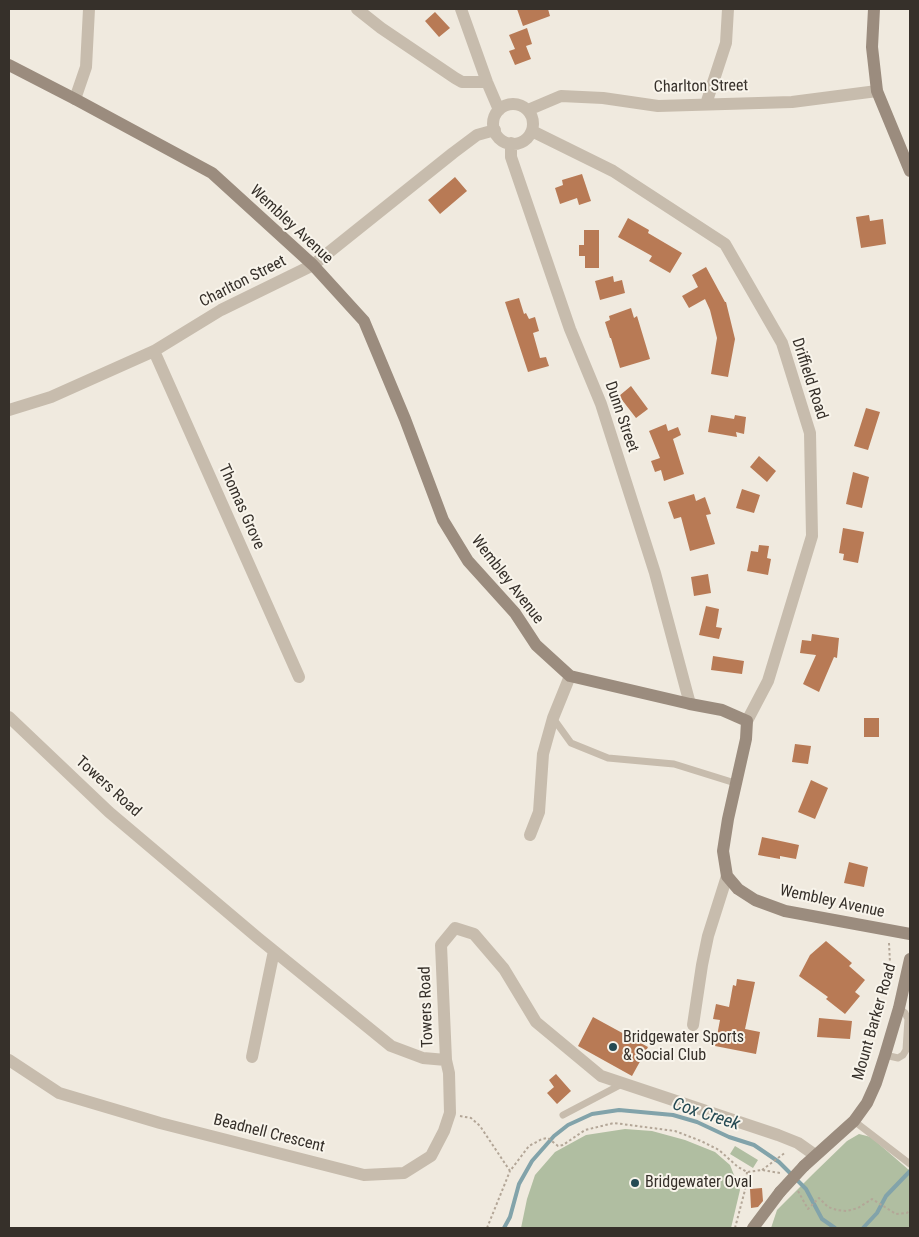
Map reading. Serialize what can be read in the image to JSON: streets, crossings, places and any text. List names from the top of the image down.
{
  "streets": {
    "street": [
      "Charlton Street",
      "Wembley Avenue",
      "Driffield Road",
      "Dunn Street",
      "Thomas Grove",
      "Towers Road",
      "Mount Barker Road",
      "Beadnell Crescent"
    ]
  },
  "crossings": [
    ["Charlton Street", "Wembley Avenue"],
    ["Charlton Street", "Driffield Road"],
    ["Charlton Street", "Dunn Street"],
    ["Charlton Street", "Thomas Grove"],
    ["Wembley Avenue", "Driffield Road"],
    ["Wembley Avenue", "Dunn Street"],
    ["Driffield Road", "Dunn Street"],
    ["Towers Road", "Mount Barker Road"],
    ["Towers Road", "Beadnell Crescent"]
  ],
  "water": ["Cox Creek"],
  "places": ["Bridgewater Sports & Social Club", "Bridgewater Oval"]
}
